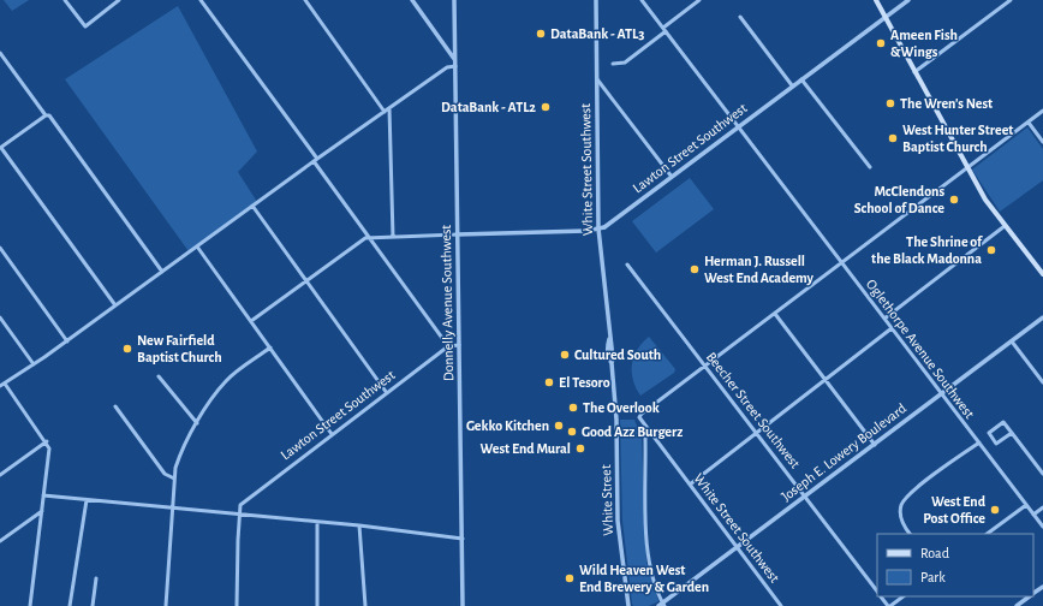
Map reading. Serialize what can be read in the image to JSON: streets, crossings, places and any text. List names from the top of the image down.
{
  "streets": {
    "street": [
      "Lawton Street Southwest",
      "White Street Southwest",
      "Donnelly Avenue Southwest",
      "Oglethorpe Avenue Southwest",
      "Beecher Street Southwest",
      "Joseph E. Lowery Boulevard",
      "White Street"
    ]
  },
  "crossings": [
    ["Lawton Street Southwest", "Donnelly Avenue Southwest"],
    ["Lawton Street Southwest", "Oglethorpe Avenue Southwest"],
    ["White Street Southwest", "Beecher Street Southwest"],
    ["White Street Southwest", "Joseph E. Lowery Boulevard"],
    ["White Street Southwest", "White Street"],
    ["Oglethorpe Avenue Southwest", "Joseph E. Lowery Boulevard"],
    ["Beecher Street Southwest", "Joseph E. Lowery Boulevard"]
  ],
  "places": [
    "DataBank - ATL3",
    "Ameen Fish &Wings",
    "The Wren's Nest",
    "DataBank - ATL2",
    "West Hunter Street Baptist Church",
    "McClendons School of Dance",
    "The Shrine of the Black Madonna",
    "Herman J. Russell West End Academy",
    "New Fairfield Baptist Church",
    "Cultured South",
    "El Tesoro",
    "The Overlook",
    "Gekko Kitchen",
    "Good Azz Burgerz",
    "West End Mural",
    "West End Post Office",
    "Wild Heaven West End Brewery & Garden"
  ],
  "legend": ["Road", "Park"]
}
